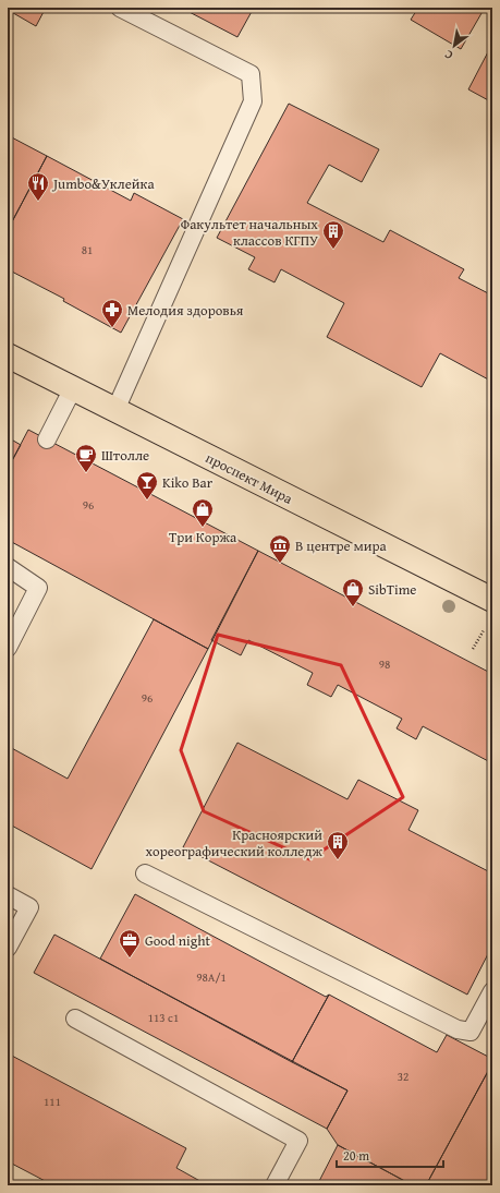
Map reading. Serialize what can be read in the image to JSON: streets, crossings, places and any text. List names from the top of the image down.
{
  "streets": {
    "main road": ["проспект Мира"]
  },
  "places": {
    "restaurant": ["Jumbo&Уклейка"],
    "building": ["Факультет начальных классов КГПУ", "Красноярский хореографический колледж"],
    "pharmacy": ["Мелодия здоровья"],
    "cafe": ["Штолле"],
    "bar": ["Kiko Bar"],
    "shop": ["Три Коржа", "SibTime"],
    "museum": ["В центре мира"],
    "office": ["Good night"]
  },
  "house_numbers": [
    "81",
    "96",
    "98",
    "96",
    "98А/1",
    "113 с1",
    "32",
    "111"
  ],
  "scale_bar": "20 m",
  "north": "bottom left"
}
